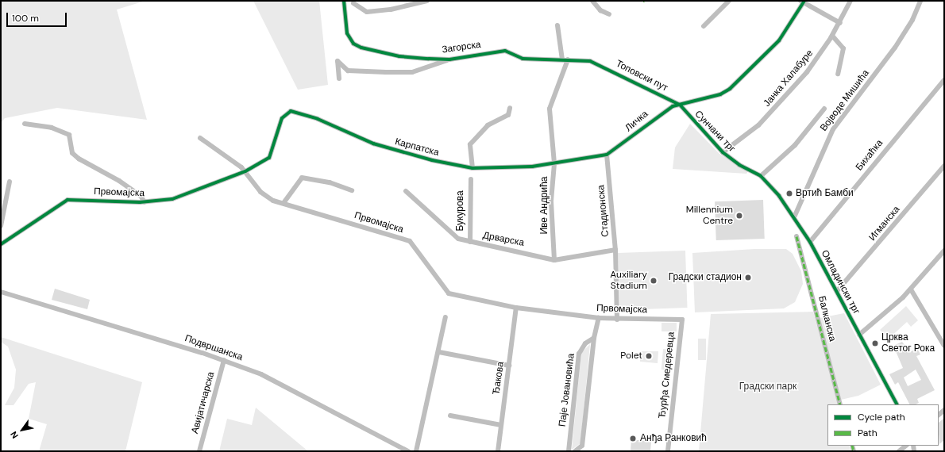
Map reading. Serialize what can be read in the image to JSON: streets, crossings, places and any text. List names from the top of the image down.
{
  "streets": {
    "street": [
      "Загорска",
      "Топовски пут",
      "Јанка Халабуре",
      "Војводе Мишића",
      "Личка",
      "Сунчани трг",
      "Карпатска",
      "Бихаћка",
      "Првомајска",
      "Иве Андрића",
      "Букурова",
      "Стадионска",
      "Игманска",
      "Дрварска",
      "Омладински трг",
      "Балканска",
      "Подвршанска",
      "Ђурђа Смедеревца",
      "Ђакова",
      "Паје Јовановића",
      "Авијатичарска"
    ]
  },
  "crossings": [
    ["Загорска", "Топовски пут"],
    ["Загорска", "Иве Андрића"],
    ["Топовски пут", "Личка"],
    ["Топовски пут", "Сунчани трг"],
    ["Јанка Халабуре", "Сунчани трг"],
    ["Војводе Мишића", "Омладински трг"],
    ["Личка", "Сунчани трг"],
    ["Личка", "Стадионска"],
    ["Сунчани трг", "Омладински трг"],
    ["Карпатска", "Првомајска"],
    ["Карпатска", "Иве Андрића"],
    ["Бихаћка", "Омладински трг"],
    ["Првомајска", "Стадионска"],
    ["Првомајска", "Ђурђа Смедеревца"],
    ["Првомајска", "Ђакова"],
    ["Иве Андрића", "Дрварска"],
    ["Букурова", "Дрварска"],
    ["Стадионска", "Дрварска"],
    ["Игманска", "Омладински трг"],
    ["Подвршанска", "Авијатичарска"]
  ],
  "parks": ["Градски парк"],
  "places": [
    "Вртић Бамби",
    "Millennium Centre",
    "Градски стадион",
    "Auxiliary Stadium",
    "Црква Светог Рока",
    "Polet",
    "Анђа Ранковић"
  ],
  "legend": ["Cycle path", "Path"],
  "scale_bar": "100 m",
  "north": "bottom left"
}
